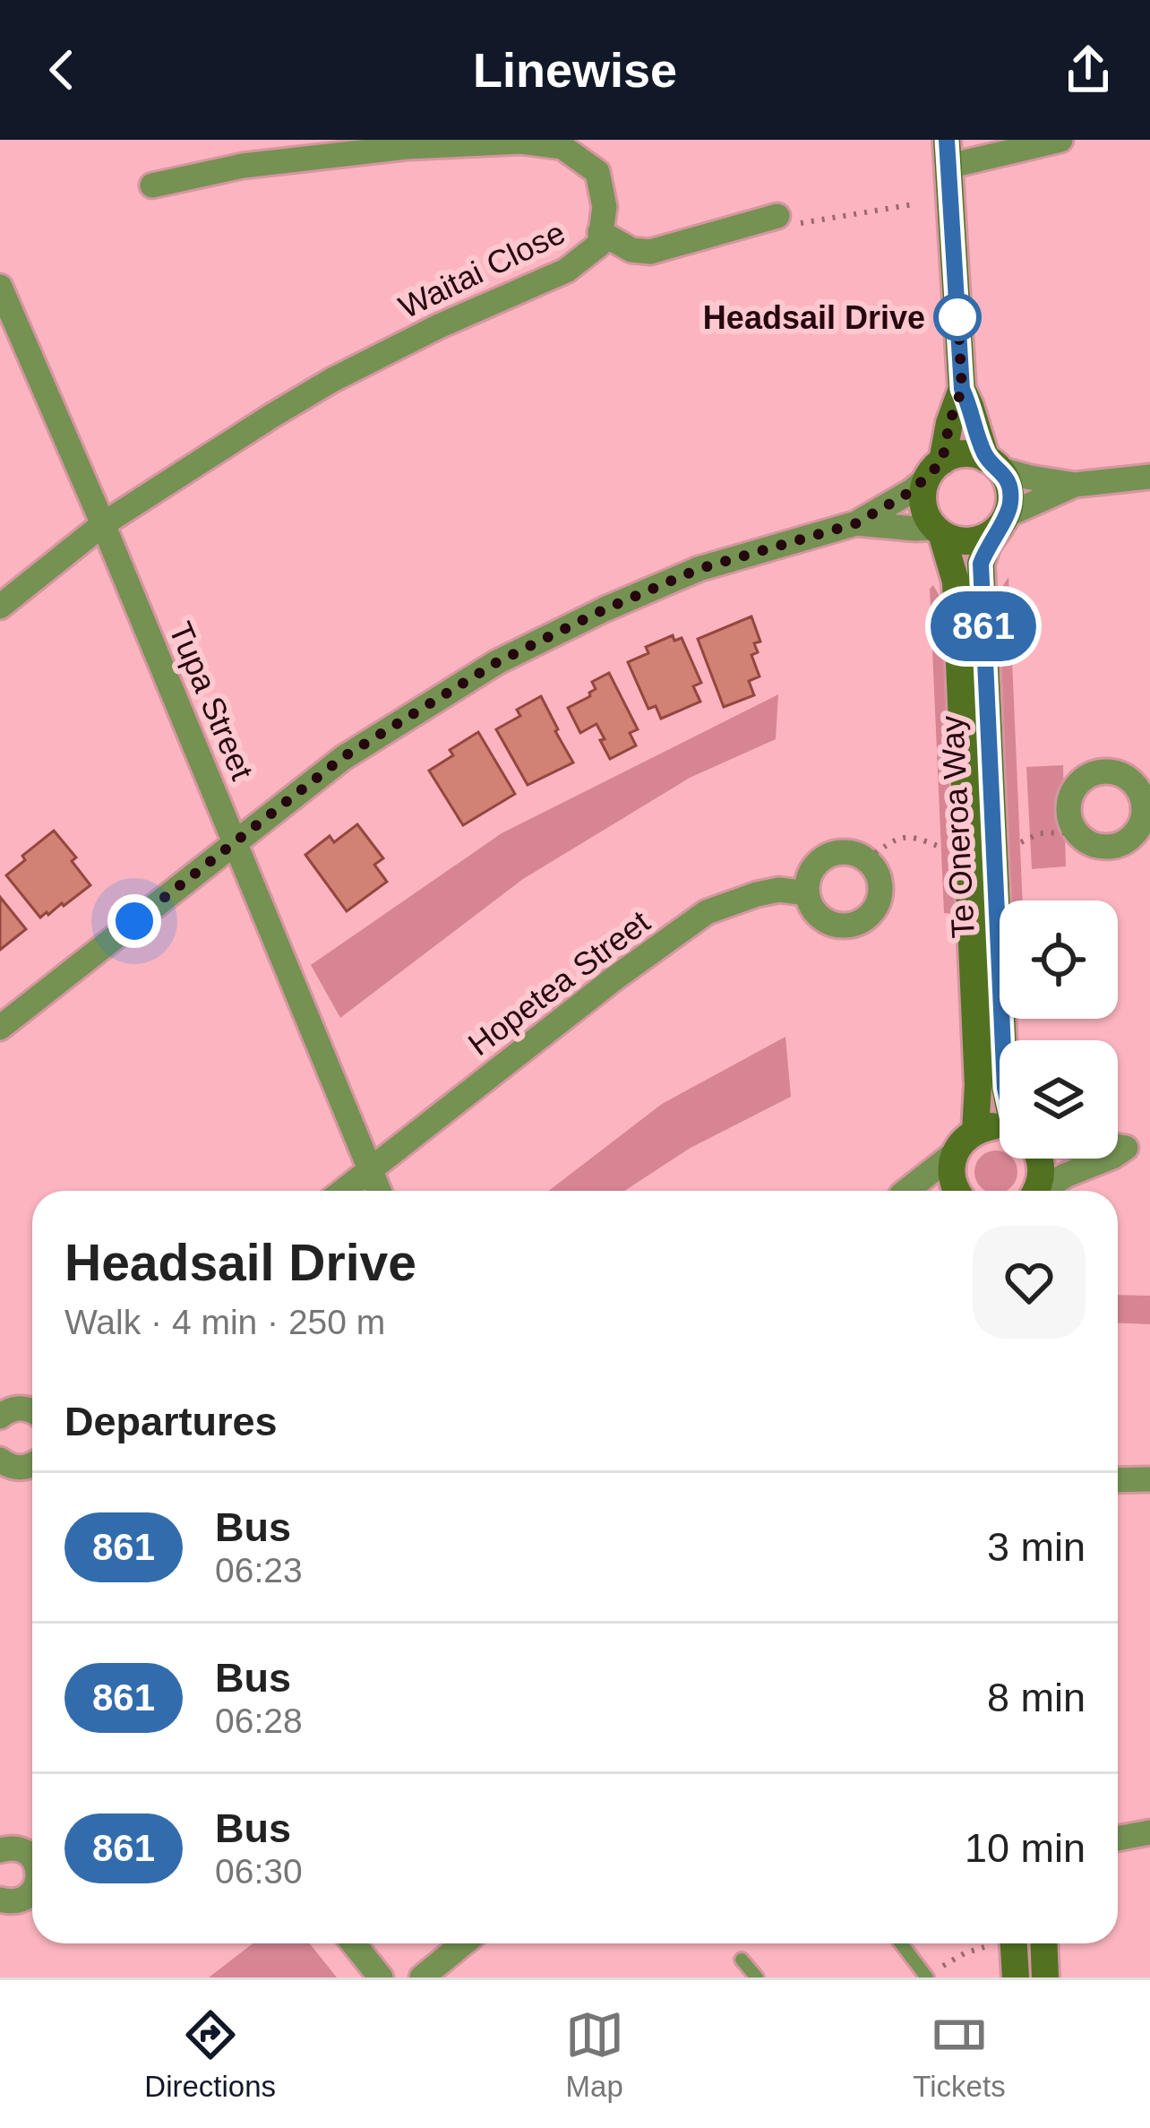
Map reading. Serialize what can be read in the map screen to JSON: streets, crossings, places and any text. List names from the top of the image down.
{
  "streets": {
    "street": [
      "Waitai Close",
      "Tupa Street",
      "Te Oneroa Way",
      "Hopetea Street"
    ]
  },
  "crossings": [
    ["Waitai Close", "Tupa Street"],
    ["Tupa Street", "Hopetea Street"]
  ],
  "places": ["Headsail Drive"],
  "lines": ["bus line 861"],
  "page": {
    "header": "Linewise",
    "on_map": "861",
    "heading": [
      ["Headsail Drive", "Walk · 4 min · 250 m"],
      "Departures"
    ],
    "list": [
      {
        "mark": "861",
        "name": "Bus",
        "note": "06:23",
        "value": "3 min"
      },
      {
        "mark": "861",
        "name": "Bus",
        "note": "06:28",
        "value": "8 min"
      },
      {
        "mark": "861",
        "name": "Bus",
        "note": "06:30",
        "value": "10 min"
      }
    ],
    "tabs": ["Directions", "Map", "Tickets"]
  }
}
